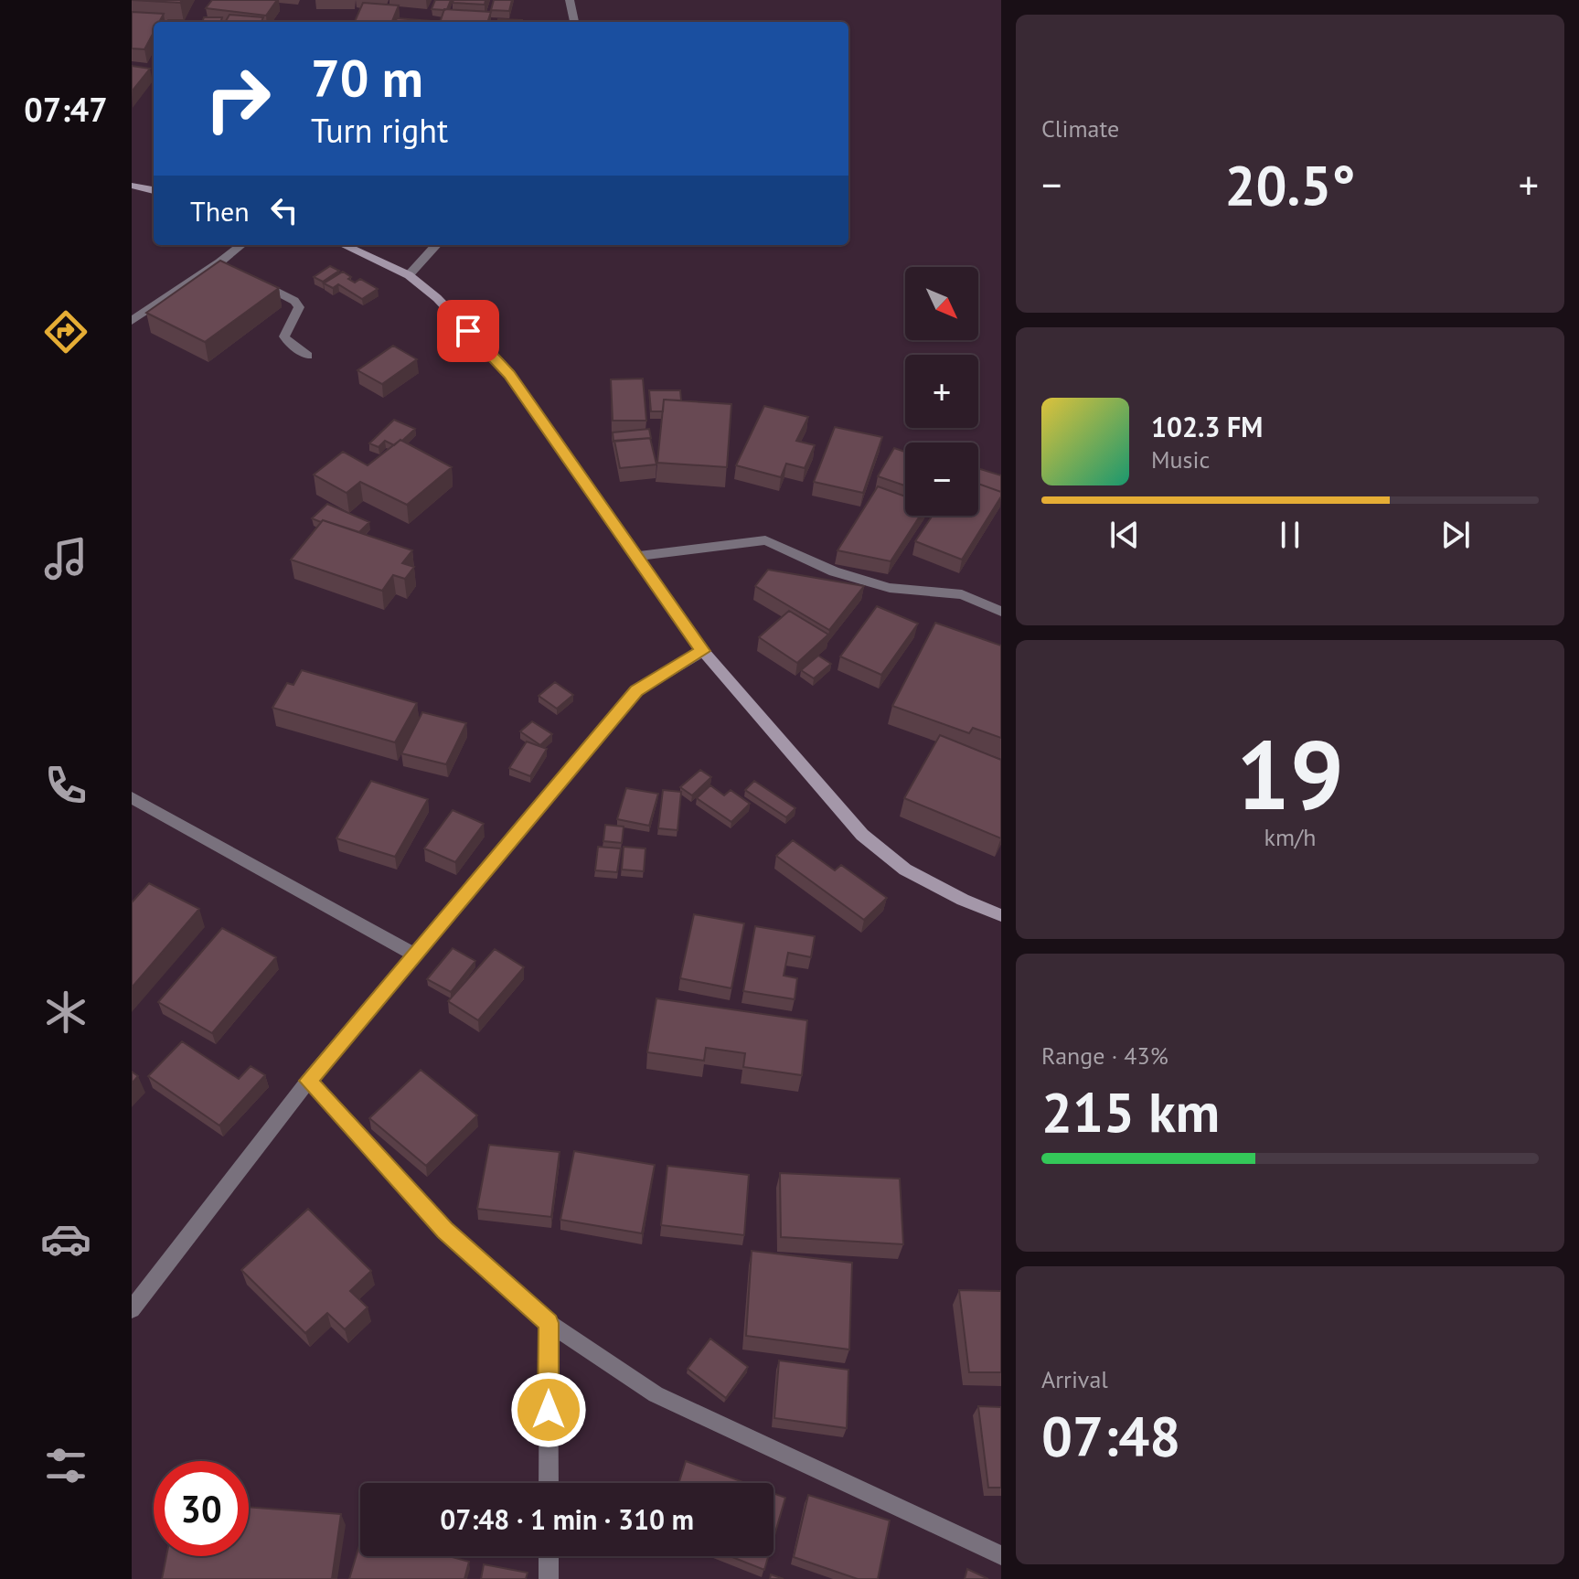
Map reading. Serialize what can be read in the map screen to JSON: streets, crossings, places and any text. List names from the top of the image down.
{
  "north": "bottom right",
  "page": {
    "tabs": "07:47",
    "tile": [
      "Climate",
      ["19", "km/h"],
      ["Range · 43%", "215 km"],
      ["Arrival", "07:48"]
    ],
    "turn": ["70 m", "Turn right"],
    "heat": ["−", "20.5°", "+"],
    "then": "Then",
    "map_buttons": ["+", "−"],
    "song": ["102.3 FM", "Music"],
    "limit": "30",
    "trip": "07:48 · 1 min · 310 m"
  }
}
